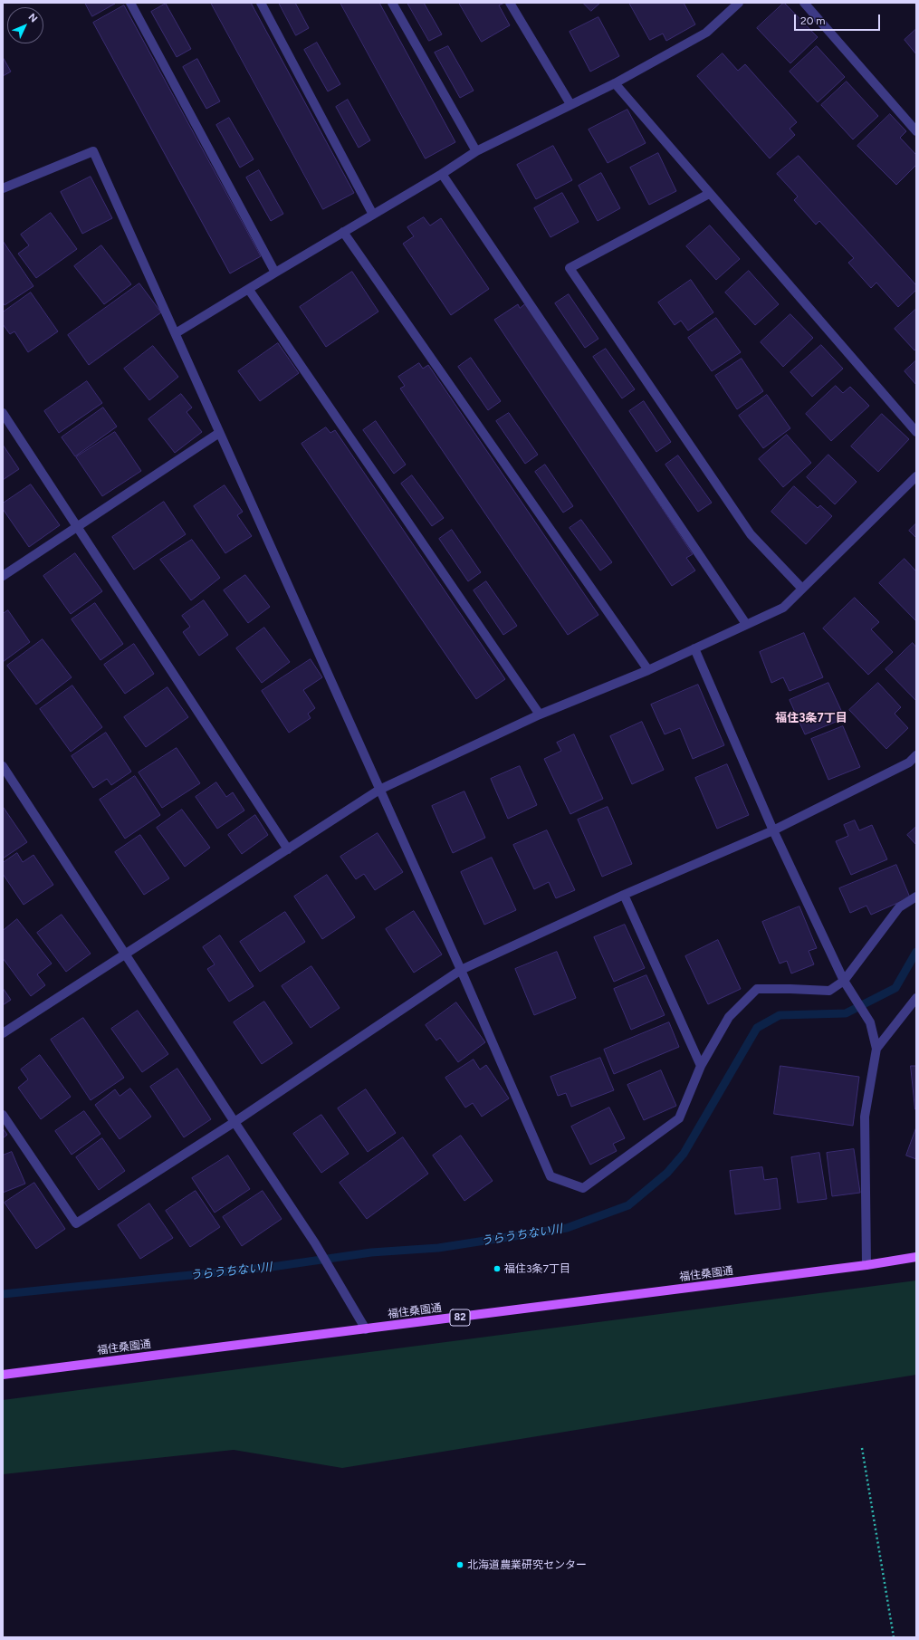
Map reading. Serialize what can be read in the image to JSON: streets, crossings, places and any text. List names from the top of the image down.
{
  "streets": {
    "main road": ["福住桑園通", "82"]
  },
  "districts": ["福住3条7丁目"],
  "water": ["うらうちない川"],
  "places": ["福住3条7丁目", "北海道農業研究センター"],
  "scale_bar": "20 m",
  "north": "top right"
}
